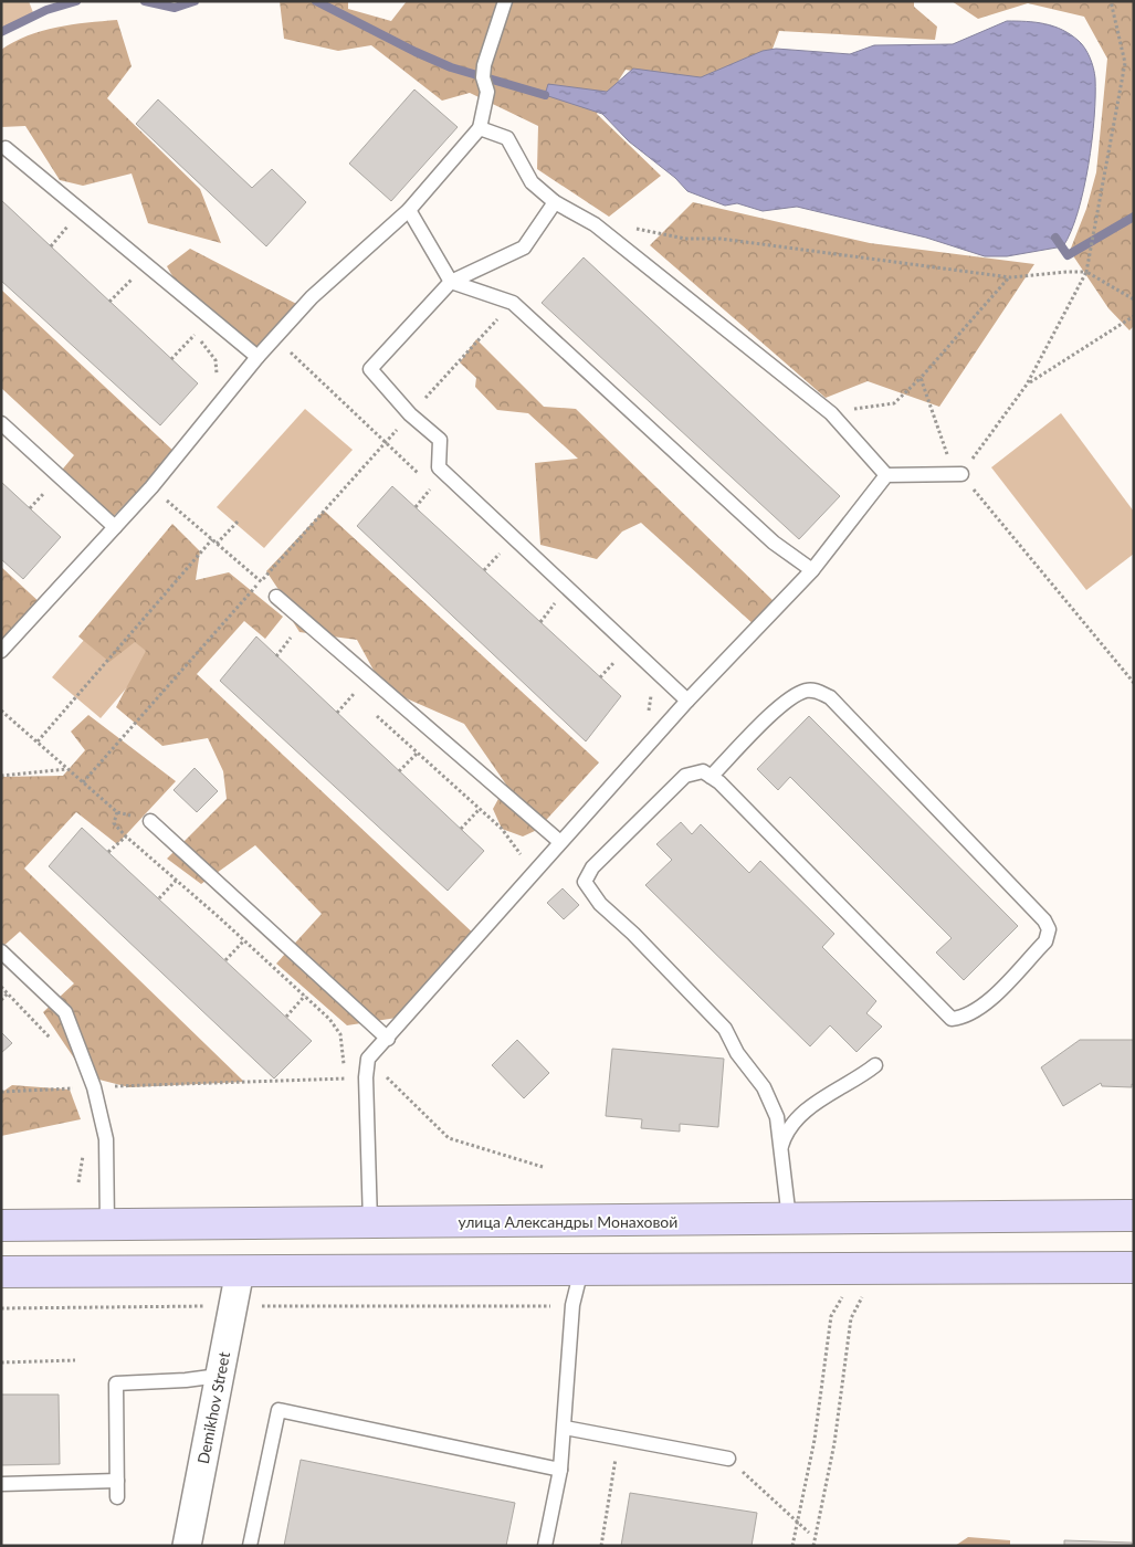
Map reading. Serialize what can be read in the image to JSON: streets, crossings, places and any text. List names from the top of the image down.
{
  "streets": {
    "main road": ["улица Александры Монаховой"],
    "street": ["Demikhov Street"]
  }
}
